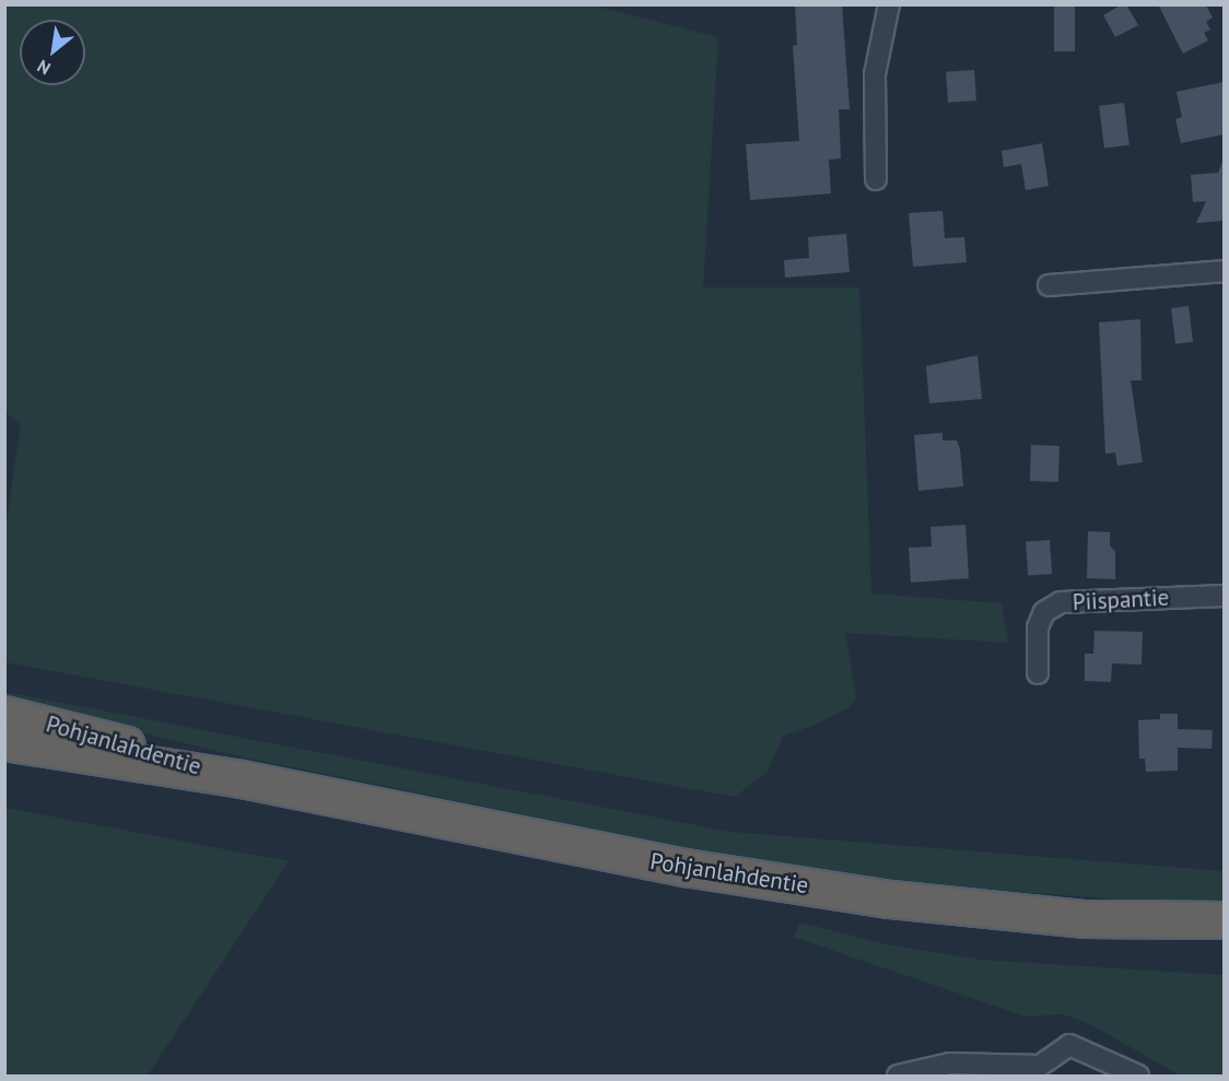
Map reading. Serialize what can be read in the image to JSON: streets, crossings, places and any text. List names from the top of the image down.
{
  "streets": {
    "highway": ["Pohjanlahdentie"],
    "street": ["Piispantie"]
  },
  "north": "bottom left"
}
